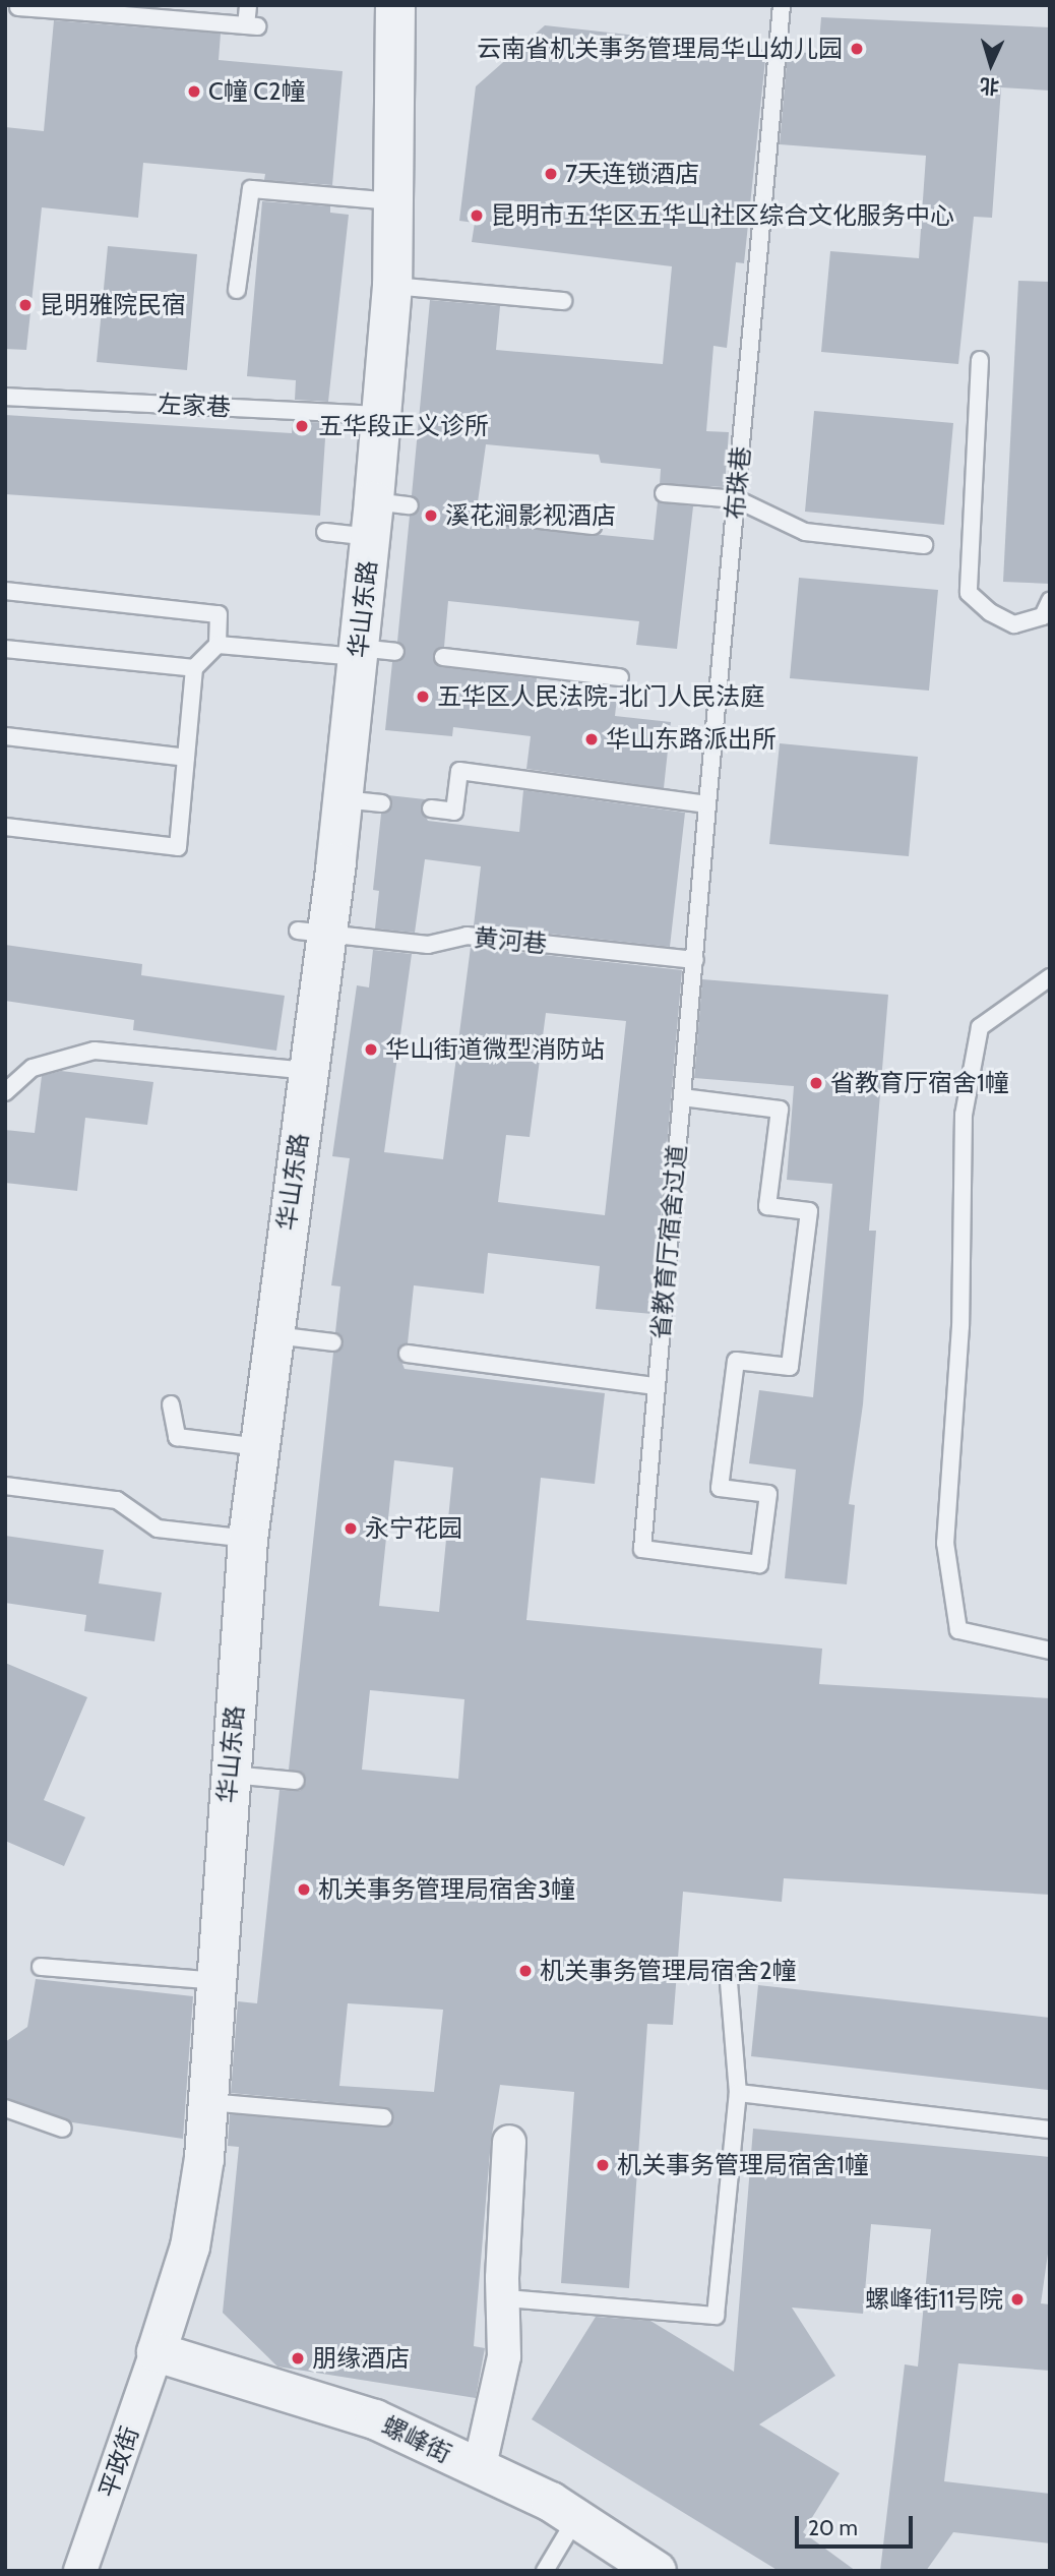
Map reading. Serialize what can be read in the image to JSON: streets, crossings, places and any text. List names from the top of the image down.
{
  "streets": {
    "street": ["华山东路", "螺峰街", "平政街"],
    "lane": [
      "左家巷",
      "布珠巷",
      "黄河巷",
      "省教育厅宿舍过道"
    ]
  },
  "crossings": [
    ["左家巷", "华山东路"],
    ["布珠巷", "黄河巷"],
    ["布珠巷", "省教育厅宿舍过道"],
    ["华山东路", "黄河巷"],
    ["华山东路", "螺峰街"],
    ["华山东路", "平政街"],
    ["黄河巷", "省教育厅宿舍过道"],
    ["螺峰街", "平政街"]
  ],
  "places": [
    "云南省机关事务管理局华山幼儿园",
    "C幢 C2幢",
    "7天连锁酒店",
    "昆明市五华区五华山社区综合文化服务中心",
    "昆明雅院民宿",
    "五华段正义诊所",
    "溪花涧影视酒店",
    "五华区人民法院-北门人民法庭",
    "华山东路派出所",
    "华山街道微型消防站",
    "省教育厅宿舍1幢",
    "永宁花园",
    "机关事务管理局宿舍3幢",
    "机关事务管理局宿舍2幢",
    "机关事务管理局宿舍1幢",
    "螺峰街11号院",
    "朋缘酒店"
  ],
  "scale_bar": "20 m",
  "north": "bottom"
}
